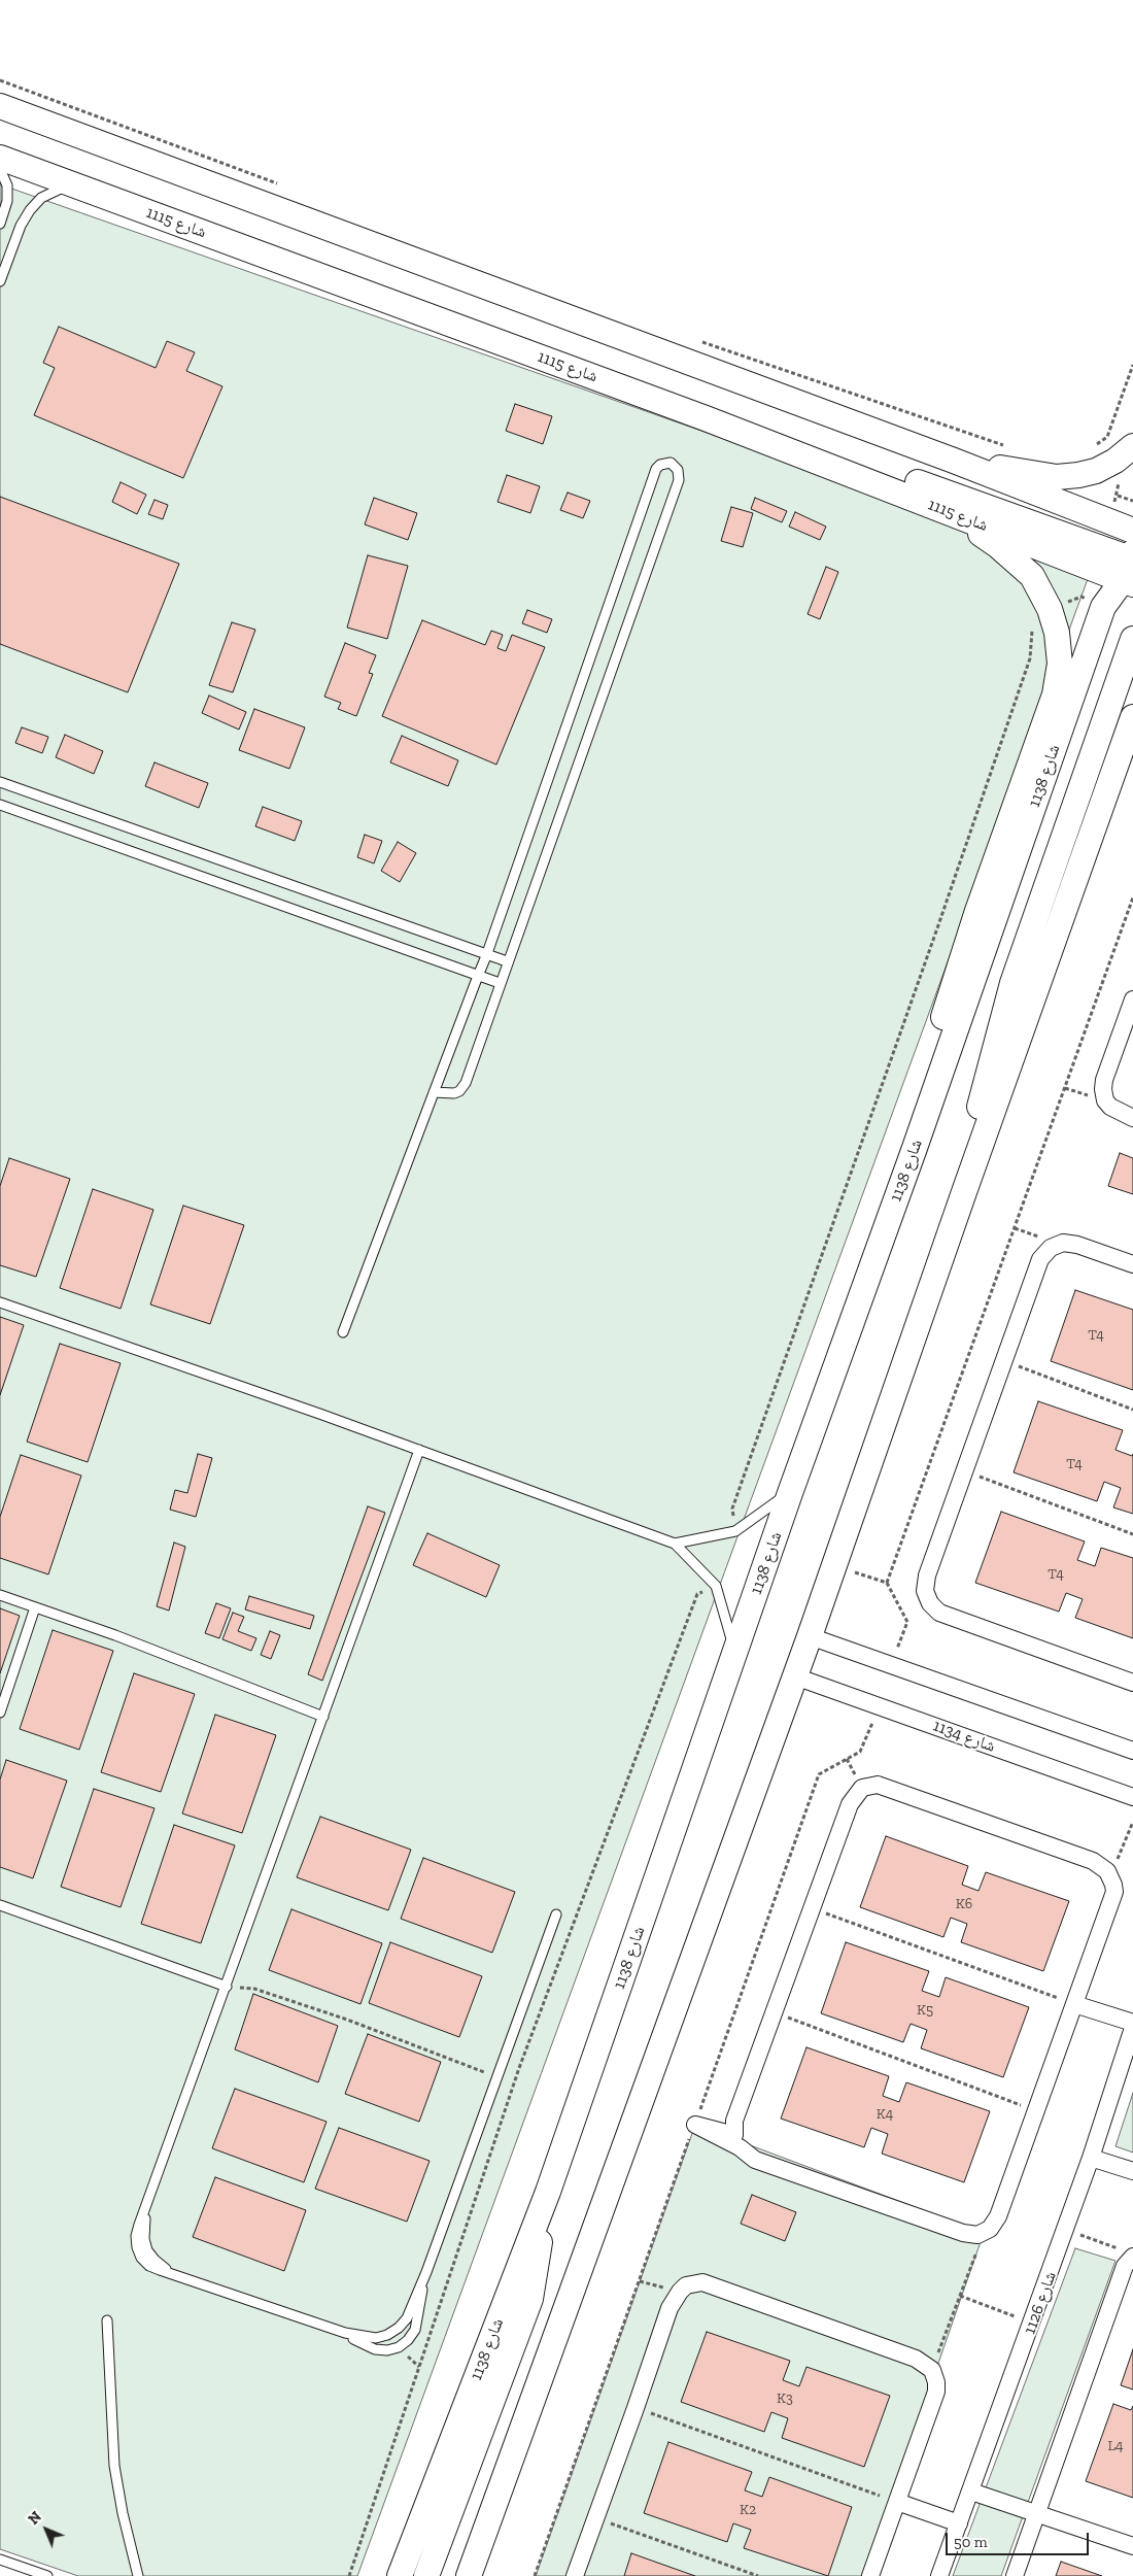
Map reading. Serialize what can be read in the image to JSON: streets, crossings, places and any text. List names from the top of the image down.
{
  "streets": {
    "street": [
      "شارع 1115",
      "شارع 1138",
      "شارع 1134",
      "شارع 1126"
    ]
  },
  "crossings": [
    ["شارع 1115", "شارع 1138"]
  ],
  "house_numbers": [
    "T4",
    "T4",
    "T4",
    "K6",
    "K5",
    "K4",
    "K3",
    "L4",
    "K2"
  ],
  "scale_bar": "50 m",
  "north": "top left"
}
